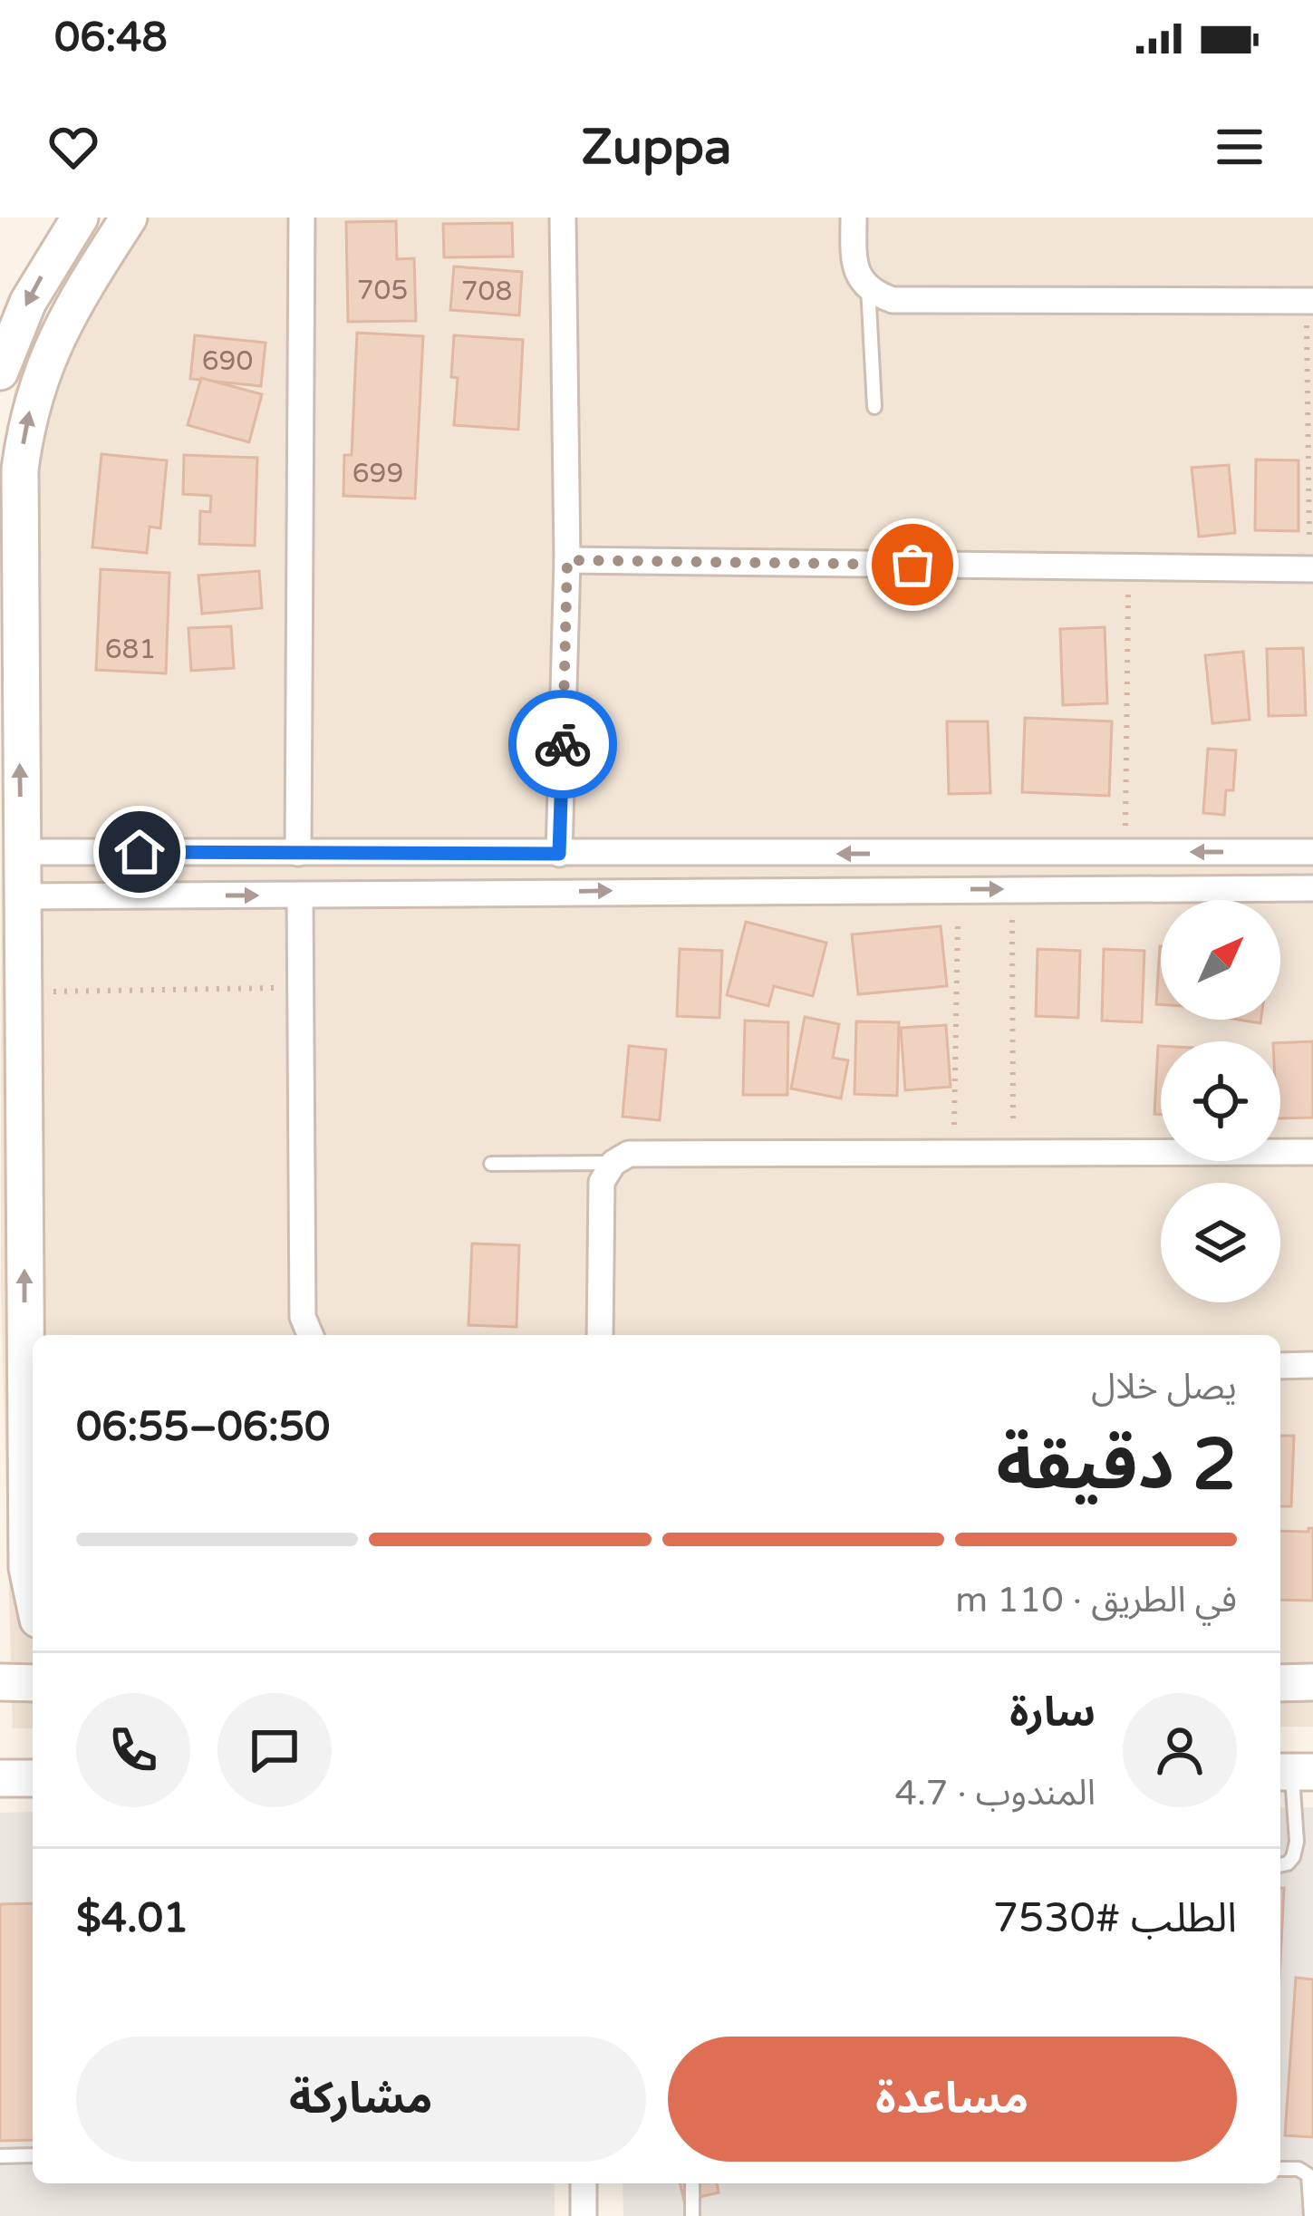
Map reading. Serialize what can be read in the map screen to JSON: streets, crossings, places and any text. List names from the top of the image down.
{
  "house_numbers": [
    "705",
    "708",
    "690",
    "699",
    "681"
  ],
  "north": "top right",
  "page": {
    "status": "06:48",
    "header": "Zuppa",
    "heading": ["2 دقيقة", "يصل خلال", "06:50–06:55"],
    "panel": [
      "سارة",
      "المندوب · 4.7",
      "الطلب #7530",
      "$4.01"
    ],
    "bar": "في الطريق · 110 m",
    "buttons": ["مساعدة", "مشاركة"]
  }
}
